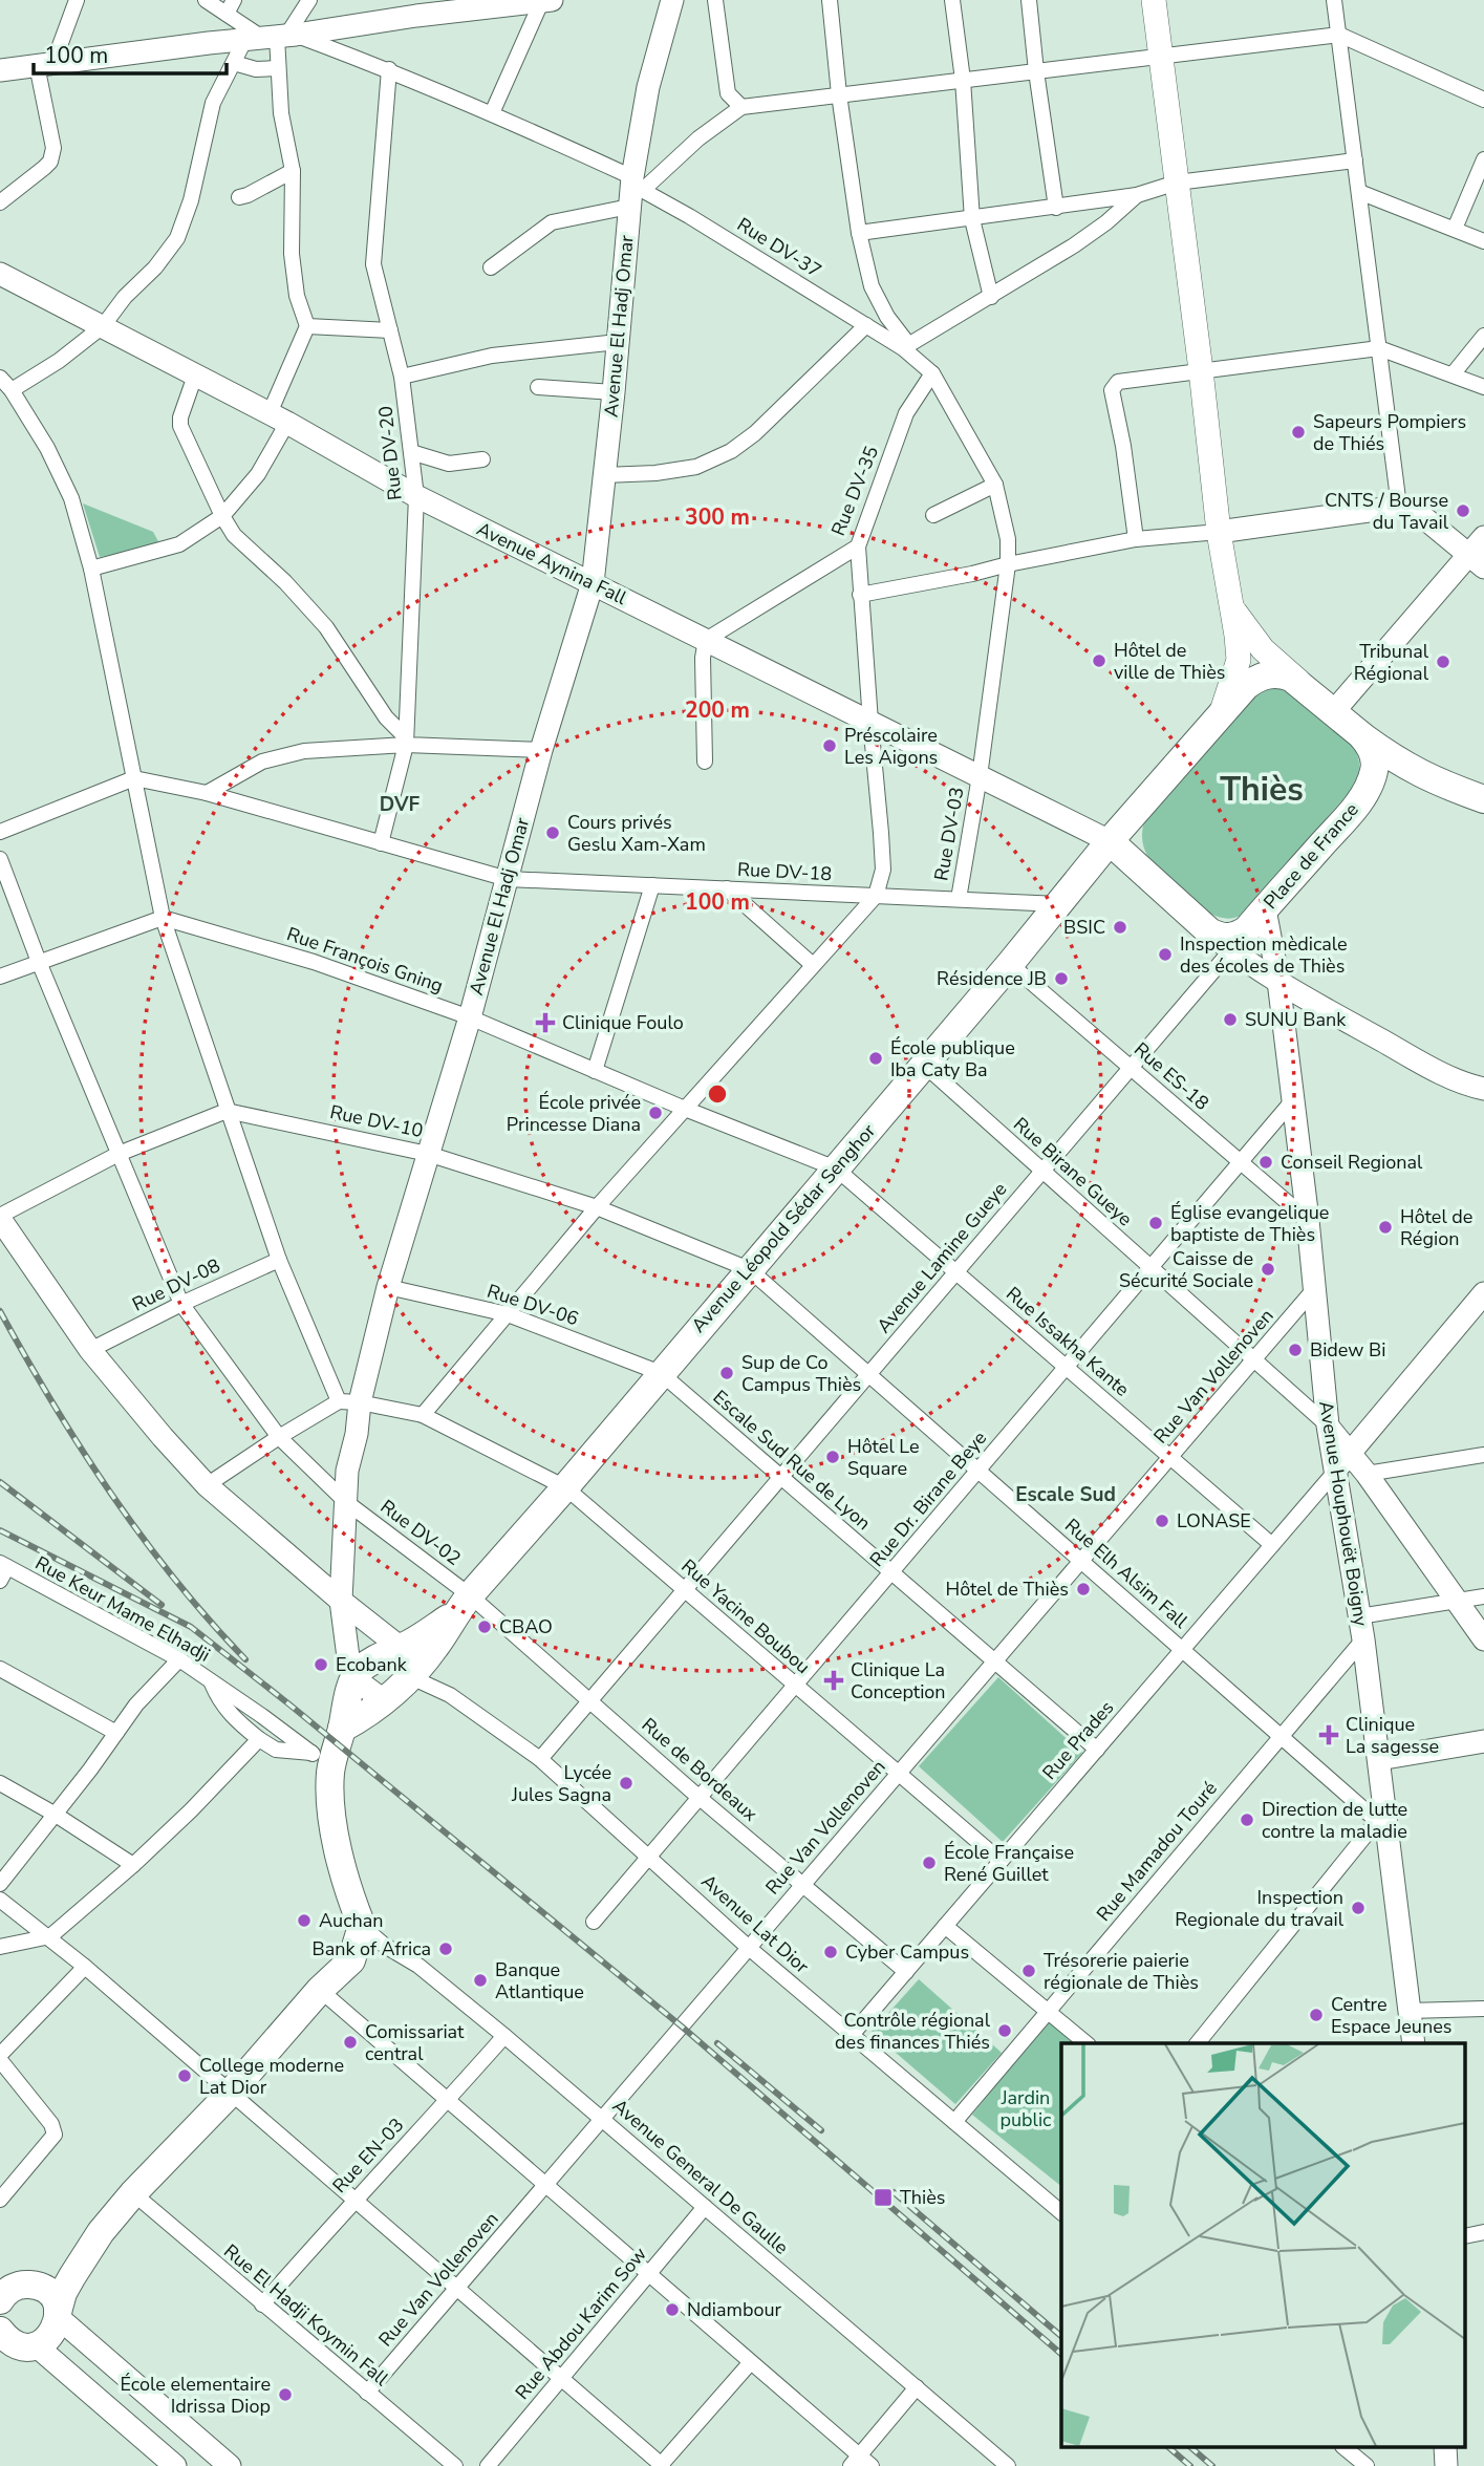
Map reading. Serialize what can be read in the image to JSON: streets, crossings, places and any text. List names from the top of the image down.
{
  "streets": {
    "highway": ["Place de France", "Avenue Léopold Sédar Senghor"],
    "street": [
      "Rue DV-37",
      "Avenue El Hadj Omar",
      "Rue DV-20",
      "Rue DV-35",
      "Avenue Aynina Fall",
      "Rue DV-03",
      "Rue DV-18",
      "Rue François Gning",
      "Rue ES-18",
      "Rue DV-10",
      "Rue Birane Gueye",
      "Avenue Lamine Gueye",
      "Rue DV-08",
      "Rue DV-06",
      "Rue Issakha Kante",
      "Rue Van Vollenoven",
      "Escale Sud Rue de Lyon",
      "Rue Dr. Birane Beye",
      "Avenue Houphouët Boigny",
      "Rue DV-02",
      "Rue Elh Alsim Fall",
      "Rue Keur Mame Elhadji",
      "Rue Yacine Boubou",
      "Rue Prades",
      "Rue de Bordeaux",
      "Rue Mamadou Touré",
      "Avenue Lat Dior",
      "Rue EN-03",
      "Avenue General De Gaulle",
      "Rue El Hadji Koymin Fall",
      "Rue Abdou Karim Sow"
    ]
  },
  "crossings": [
    ["Rue DV-37", "Avenue El Hadj Omar"],
    ["Rue DV-37", "Rue DV-20"],
    ["Rue DV-37", "Rue DV-03"],
    ["Avenue El Hadj Omar", "Avenue Aynina Fall"],
    ["Avenue El Hadj Omar", "Rue DV-18"],
    ["Avenue El Hadj Omar", "Rue François Gning"],
    ["Avenue El Hadj Omar", "Rue DV-10"],
    ["Avenue El Hadj Omar", "Rue DV-06"],
    ["Avenue El Hadj Omar", "Rue DV-02"],
    ["Avenue El Hadj Omar", "Rue Yacine Boubou"],
    ["Rue DV-20", "Avenue Aynina Fall"],
    ["Rue DV-20", "Rue DV-18"],
    ["Rue DV-35", "Avenue Aynina Fall"],
    ["Rue DV-35", "Rue DV-03"],
    ["Avenue Aynina Fall", "Rue DV-03"],
    ["Avenue Aynina Fall", "Place de France"],
    ["Avenue Aynina Fall", "Avenue Léopold Sédar Senghor"],
    ["Rue DV-03", "Rue DV-18"],
    ["Place de France", "Avenue Léopold Sédar Senghor"],
    ["Place de France", "Avenue Lamine Gueye"],
    ["Place de France", "Avenue Houphouët Boigny"],
    ["Rue DV-18", "Avenue Léopold Sédar Senghor"],
    ["Rue François Gning", "Avenue Léopold Sédar Senghor"],
    ["Rue François Gning", "Rue Issakha Kante"],
    ["Rue ES-18", "Avenue Léopold Sédar Senghor"],
    ["Rue ES-18", "Avenue Lamine Gueye"],
    ["Rue ES-18", "Rue Dr. Birane Beye"],
    ["Rue ES-18", "Avenue Houphouët Boigny"],
    ["Rue DV-10", "Avenue Léopold Sédar Senghor"],
    ["Rue DV-10", "Rue Elh Alsim Fall"],
    ["Rue Birane Gueye", "Avenue Léopold Sédar Senghor"],
    ["Rue Birane Gueye", "Avenue Lamine Gueye"],
    ["Rue Birane Gueye", "Rue Van Vollenoven"],
    ["Rue Birane Gueye", "Rue Dr. Birane Beye"],
    ["Rue Birane Gueye", "Avenue Houphouët Boigny"],
    ["Avenue Léopold Sédar Senghor", "Rue DV-06"],
    ["Avenue Léopold Sédar Senghor", "Rue Issakha Kante"],
    ["Avenue Léopold Sédar Senghor", "Escale Sud Rue de Lyon"],
    ["Avenue Léopold Sédar Senghor", "Rue DV-02"],
    ["Avenue Léopold Sédar Senghor", "Rue Elh Alsim Fall"],
    ["Avenue Léopold Sédar Senghor", "Rue Yacine Boubou"],
    ["Avenue Léopold Sédar Senghor", "Rue de Bordeaux"],
    ["Avenue Léopold Sédar Senghor", "Avenue Lat Dior"],
    ["Avenue Lamine Gueye", "Rue Issakha Kante"],
    ["Avenue Lamine Gueye", "Escale Sud Rue de Lyon"],
    ["Avenue Lamine Gueye", "Avenue Houphouët Boigny"],
    ["Avenue Lamine Gueye", "Rue Elh Alsim Fall"],
    ["Avenue Lamine Gueye", "Rue Yacine Boubou"],
    ["Avenue Lamine Gueye", "Rue de Bordeaux"],
    ["Avenue Lamine Gueye", "Avenue Lat Dior"],
    ["Rue DV-08", "Rue DV-02"],
    ["Rue DV-06", "Escale Sud Rue de Lyon"],
    ["Rue Issakha Kante", "Rue Van Vollenoven"],
    ["Rue Issakha Kante", "Rue Dr. Birane Beye"],
    ["Rue Issakha Kante", "Rue Prades"],
    ["Rue Van Vollenoven", "Escale Sud Rue de Lyon"],
    ["Rue Van Vollenoven", "Avenue Houphouët Boigny"],
    ["Rue Van Vollenoven", "Rue Elh Alsim Fall"],
    ["Rue Van Vollenoven", "Rue Yacine Boubou"],
    ["Rue Van Vollenoven", "Rue de Bordeaux"],
    ["Rue Van Vollenoven", "Avenue Lat Dior"],
    ["Rue Van Vollenoven", "Avenue General De Gaulle"],
    ["Rue Van Vollenoven", "Rue El Hadji Koymin Fall"],
    ["Escale Sud Rue de Lyon", "Rue Dr. Birane Beye"],
    ["Escale Sud Rue de Lyon", "Rue Prades"],
    ["Rue Dr. Birane Beye", "Avenue Houphouët Boigny"],
    ["Rue Dr. Birane Beye", "Rue Elh Alsim Fall"],
    ["Rue Dr. Birane Beye", "Rue Yacine Boubou"],
    ["Rue Dr. Birane Beye", "Rue de Bordeaux"],
    ["Rue Dr. Birane Beye", "Avenue Lat Dior"],
    ["Avenue Houphouët Boigny", "Rue Elh Alsim Fall"],
    ["Avenue Houphouët Boigny", "Rue Prades"],
    ["Avenue Houphouët Boigny", "Rue Mamadou Touré"],
    ["Rue DV-02", "Rue de Bordeaux"],
    ["Rue Elh Alsim Fall", "Rue Prades"],
    ["Rue Elh Alsim Fall", "Rue Mamadou Touré"],
    ["Rue Yacine Boubou", "Rue Prades"],
    ["Rue Prades", "Rue de Bordeaux"],
    ["Rue Prades", "Avenue Lat Dior"],
    ["Rue Mamadou Touré", "Avenue Lat Dior"],
    ["Rue EN-03", "Avenue General De Gaulle"],
    ["Rue EN-03", "Rue El Hadji Koymin Fall"],
    ["Avenue General De Gaulle", "Rue Abdou Karim Sow"]
  ],
  "districts": ["Thiès", "DVF", "Escale Sud"],
  "parks": ["Jardin public"],
  "places": {
    "other": [
      "Sapeurs Pompiers de Thiés",
      "CNTS / Bourse du Tavail",
      "Hôtel de ville de Thiès",
      "Tribunal Régional",
      "Préscolaire Les Aigons",
      "Cours privés Geslu Xam-Xam",
      "BSIC",
      "Inspection mèdicale des écoles de Thiès",
      "Résidence JB",
      "SUNU Bank",
      "École publique Iba Caty Ba",
      "École privée Princesse Diana",
      "Conseil Regional",
      "Église evangelique baptiste de Thiès",
      "Hôtel de Région",
      "Caisse de Sécurité Sociale",
      "Bidew Bi",
      "Sup de Co Campus Thiès",
      "Hôtel Le Square",
      "LONASE",
      "Hôtel de Thiès",
      "CBAO",
      "Ecobank",
      "Lycée Jules Sagna",
      "Direction de lutte contre la maladie",
      "École Française René Guillet",
      "Inspection Regionale du travail",
      "Auchan",
      "Bank of Africa",
      "Cyber Campus",
      "Trésorerie paierie régionale de Thiès",
      "Banque Atlantique",
      "Centre Espace Jeunes",
      "Contrôle régional des finances Thiés",
      "Comissariat central",
      "College moderne Lat Dior",
      "Ndiambour",
      "École elementaire Idrissa Diop"
    ],
    "health": ["Clinique Foulo", "Clinique La Conception", "Clinique La sagesse"],
    "transit": ["Thiès"]
  },
  "scale_bar": "100 m",
  "rings": ["300 m", "200 m", "100 m"]
}
